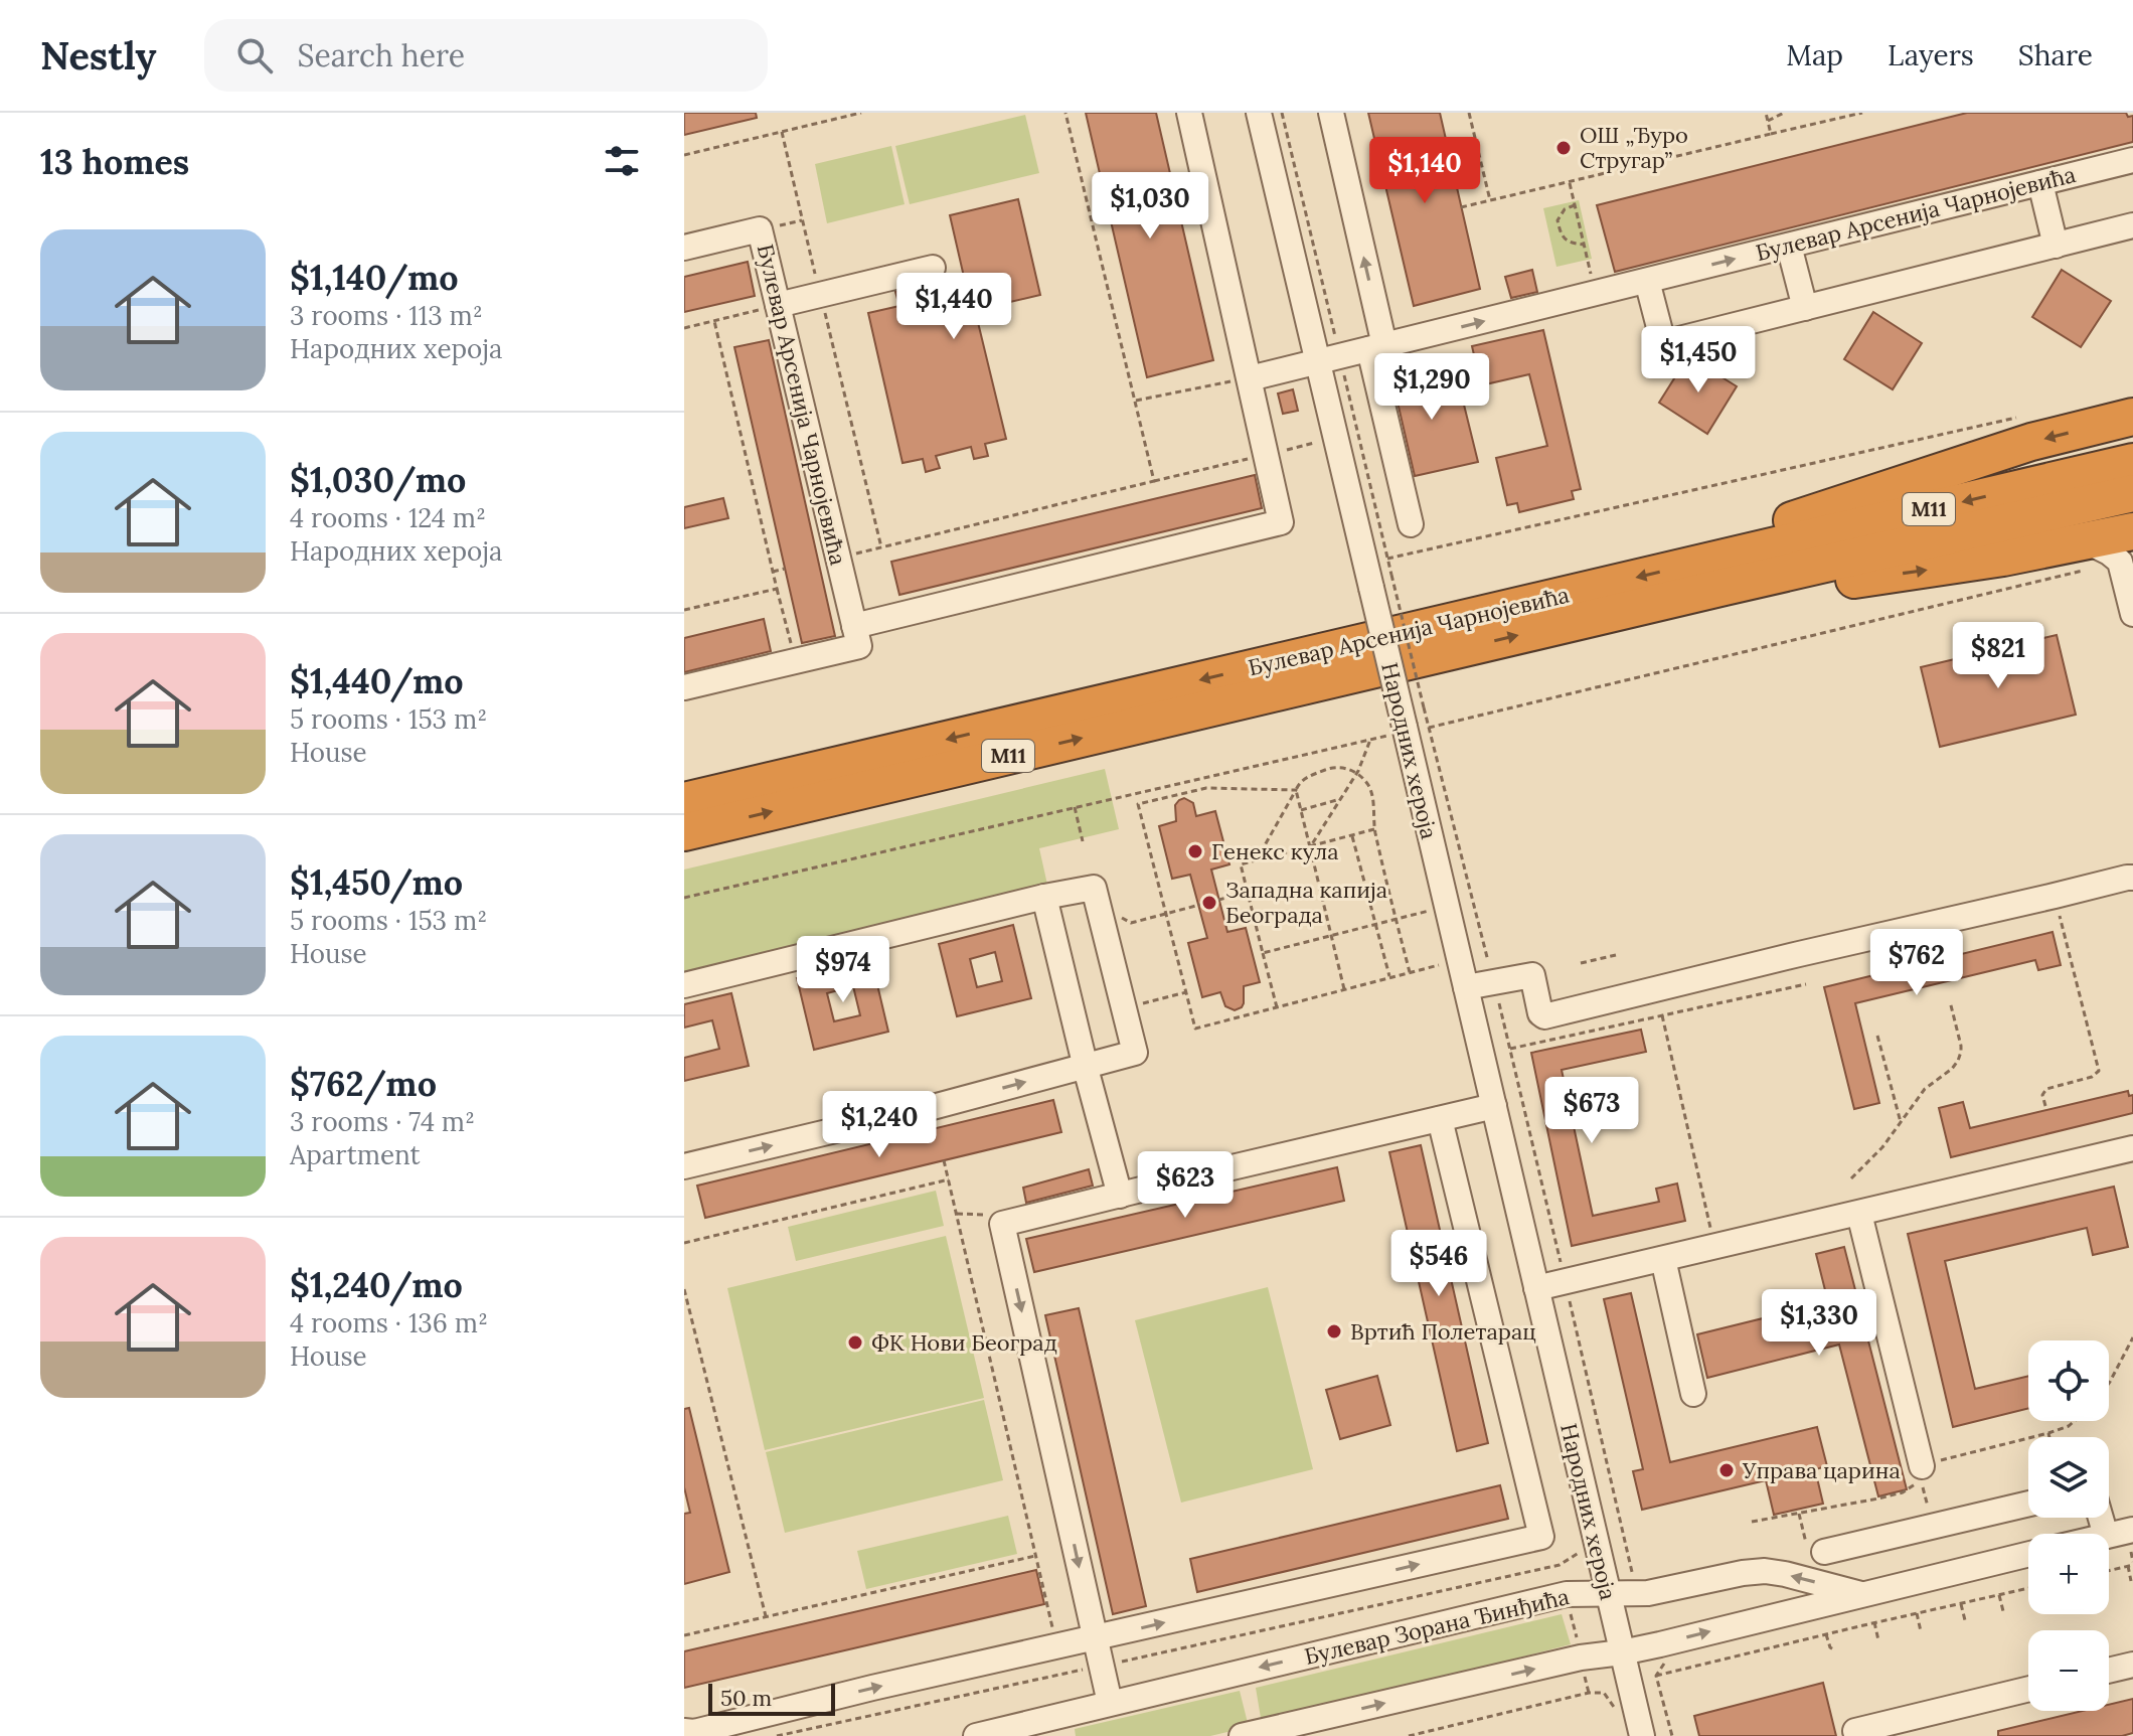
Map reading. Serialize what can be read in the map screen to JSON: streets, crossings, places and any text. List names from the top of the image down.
{
  "streets": {
    "highway": ["Булевар Арсенија Чарнојевића", "M11"],
    "street": ["Народних хероја", "Булевар Зорана Ђинђића"]
  },
  "crossings": [
    ["Булевар Арсенија Чарнојевића", "Народних хероја"],
    ["Народних хероја", "Булевар Зорана Ђинђића"]
  ],
  "places": [
    "ОШ „Ђуро Стругар”",
    "Генекс кула",
    "Западна капија Београда",
    "Вртић Полетарац",
    "ФК Нови Београд",
    "Управа царина"
  ],
  "scale_bar": "50 m",
  "page": {
    "header": "Nestly",
    "search": "Search here",
    "nav": ["Map", "Layers", "Share"],
    "heading": "13 homes",
    "price": [
      "$1,140",
      "$1,030",
      "$1,440",
      "$1,450",
      "$1,290",
      "$821",
      "$762",
      "$974",
      "$673",
      "$1,240",
      "$623",
      "$546",
      "$1,330"
    ],
    "list": [
      {
        "name": "$1,140/mo",
        "note": "3 rooms · 113 m² · Народних хероја"
      },
      {
        "name": "$1,030/mo",
        "note": "4 rooms · 124 m² · Народних хероја"
      },
      {
        "name": "$1,440/mo",
        "note": "5 rooms · 153 m² · House"
      },
      {
        "name": "$1,450/mo",
        "note": "5 rooms · 153 m² · House"
      },
      {
        "name": "$762/mo",
        "note": "3 rooms · 74 m² · Apartment"
      },
      {
        "name": "$1,240/mo",
        "note": "4 rooms · 136 m² · House"
      }
    ],
    "map_buttons": ["+", "−"],
    "scale": "50 m"
  }
}
